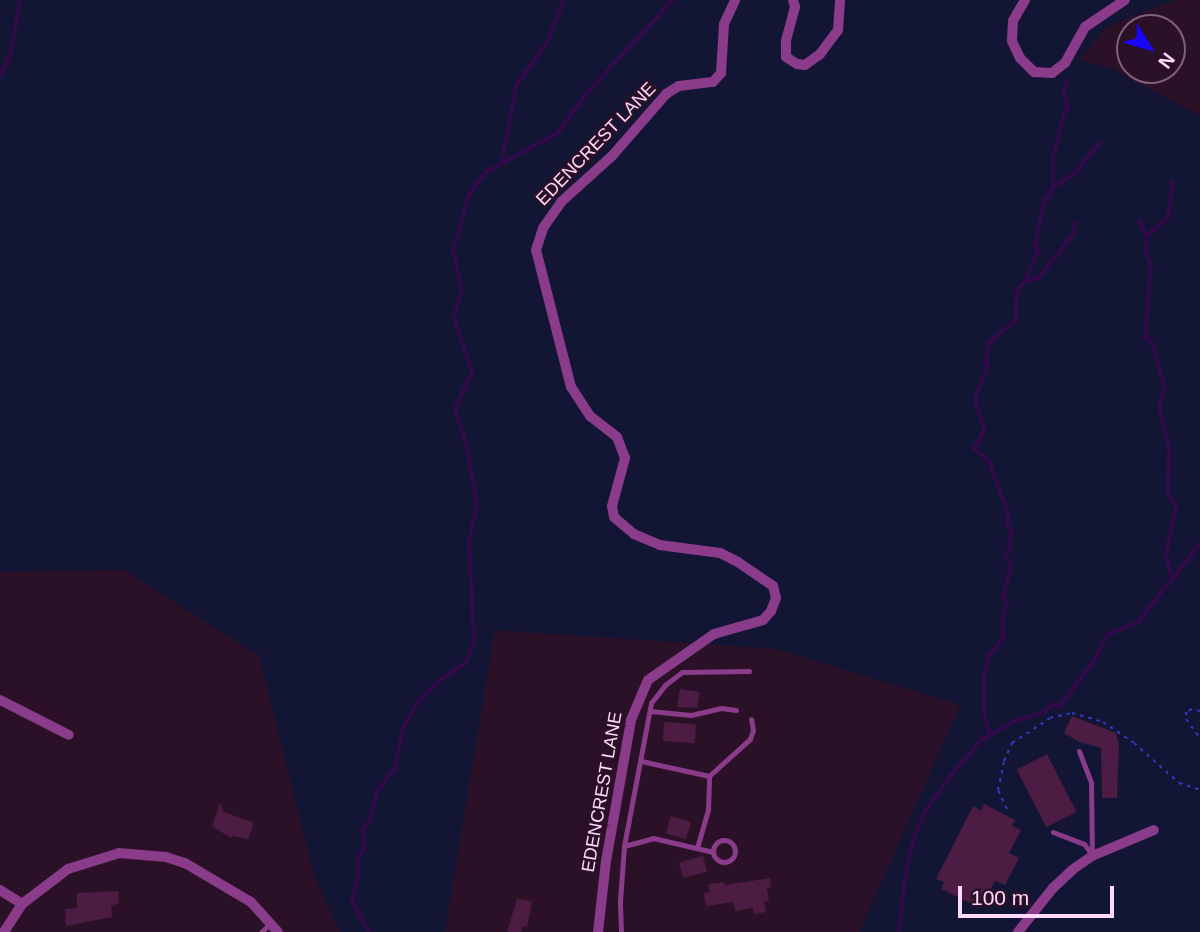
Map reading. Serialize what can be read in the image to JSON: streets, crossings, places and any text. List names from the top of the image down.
{
  "streets": {
    "street": ["EDENCREST LANE"]
  },
  "scale_bar": "100 m",
  "north": "bottom right"
}
